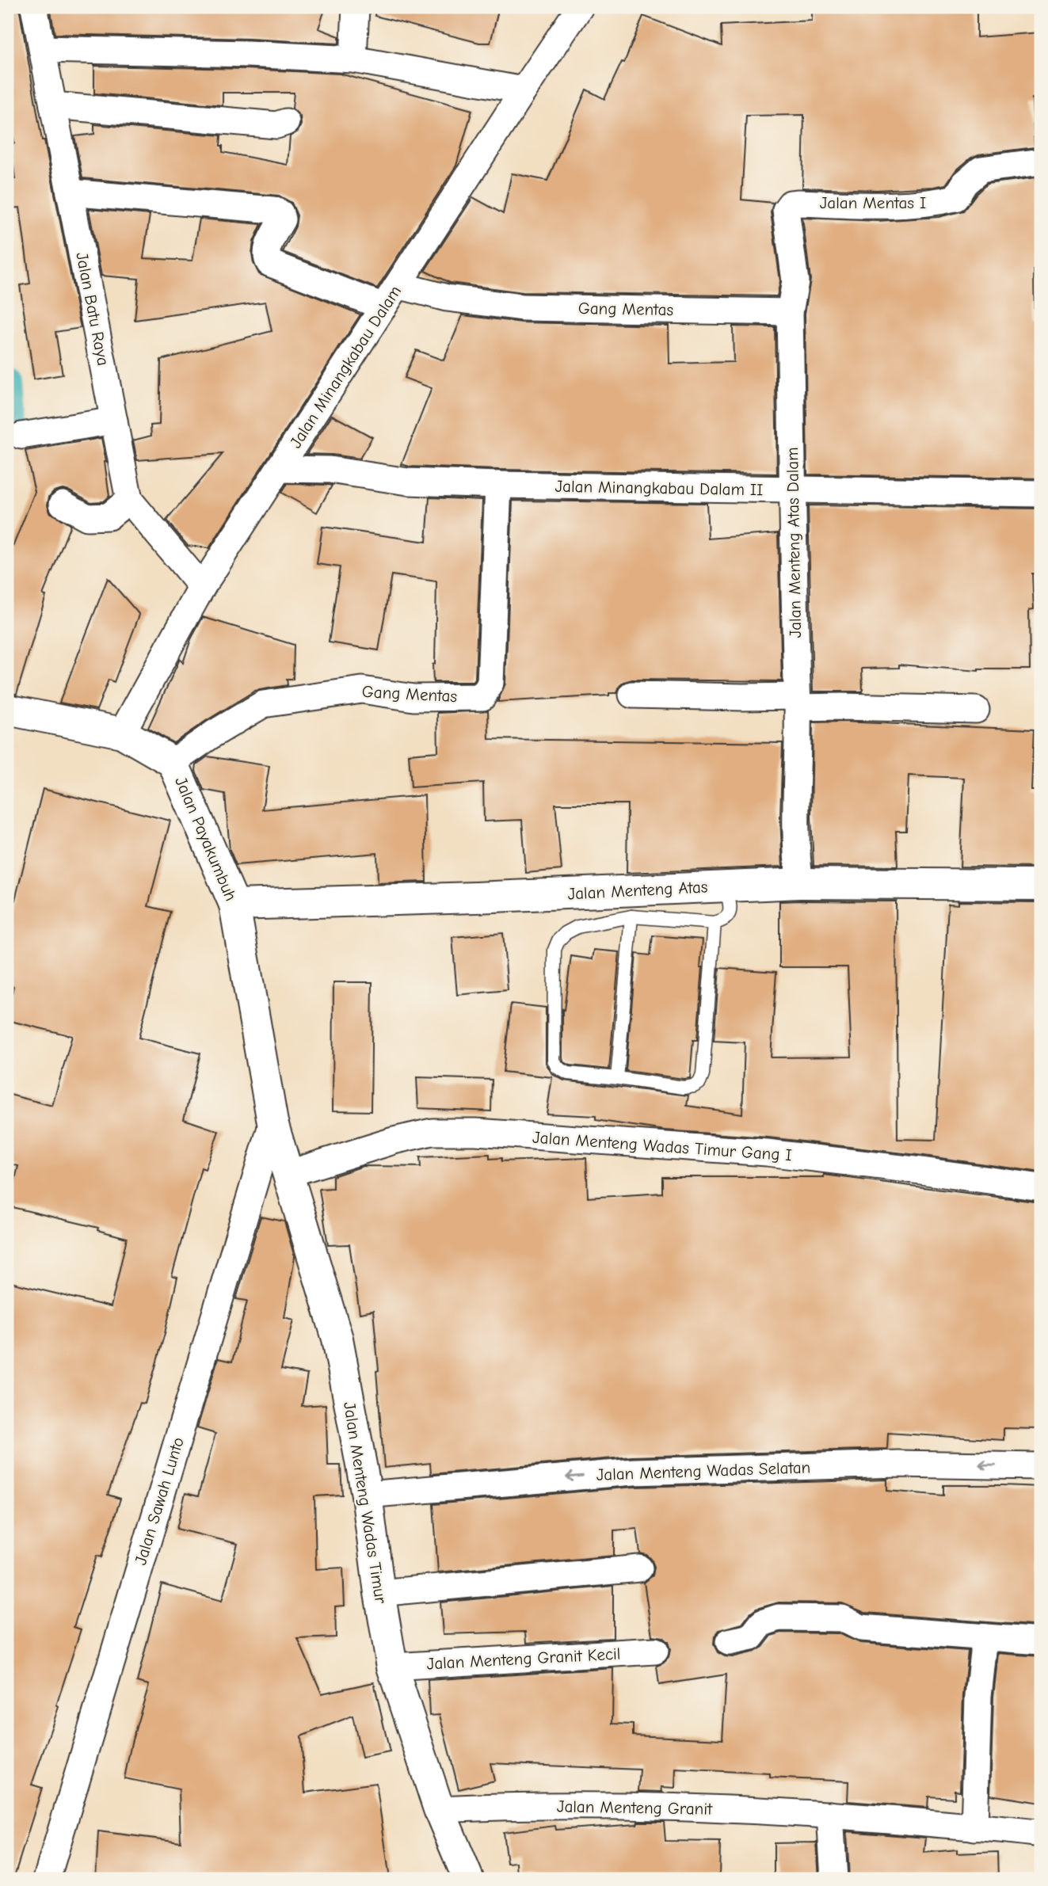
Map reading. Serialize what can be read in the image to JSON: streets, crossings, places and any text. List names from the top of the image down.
{
  "streets": {
    "street": [
      "Jalan Mentas I",
      "Jalan Batu Raya",
      "Gang Mentas",
      "Jalan Minangkabau Dalam",
      "Jalan Minangkabau Dalam II",
      "Jalan Menteng Atas Dalam",
      "Jalan Payakumbuh",
      "Jalan Menteng Atas",
      "Jalan Menteng Wadas Timur Gang I",
      "Jalan Menteng Wadas Selatan",
      "Jalan Sawah Lunto",
      "Jalan Menteng Wadas Timur",
      "Jalan Menteng Granit Kecil",
      "Jalan Menteng Granit"
    ]
  },
  "crossings": [
    ["Jalan Mentas I", "Jalan Menteng Atas Dalam"],
    ["Jalan Batu Raya", "Gang Mentas"],
    ["Jalan Batu Raya", "Jalan Minangkabau Dalam"],
    ["Gang Mentas", "Jalan Minangkabau Dalam"],
    ["Gang Mentas", "Jalan Minangkabau Dalam II"],
    ["Gang Mentas", "Jalan Menteng Atas Dalam"],
    ["Gang Mentas", "Jalan Payakumbuh"],
    ["Jalan Minangkabau Dalam", "Jalan Minangkabau Dalam II"],
    ["Jalan Minangkabau Dalam", "Jalan Payakumbuh"],
    ["Jalan Minangkabau Dalam II", "Jalan Menteng Atas Dalam"],
    ["Jalan Menteng Atas Dalam", "Jalan Menteng Atas"],
    ["Jalan Payakumbuh", "Jalan Menteng Atas"],
    ["Jalan Payakumbuh", "Jalan Sawah Lunto"],
    ["Jalan Payakumbuh", "Jalan Menteng Wadas Timur"],
    ["Jalan Menteng Wadas Timur Gang I", "Jalan Menteng Wadas Timur"],
    ["Jalan Menteng Wadas Selatan", "Jalan Menteng Wadas Timur"],
    ["Jalan Sawah Lunto", "Jalan Menteng Wadas Timur"],
    ["Jalan Menteng Wadas Timur", "Jalan Menteng Granit Kecil"],
    ["Jalan Menteng Wadas Timur", "Jalan Menteng Granit"]
  ]
}
